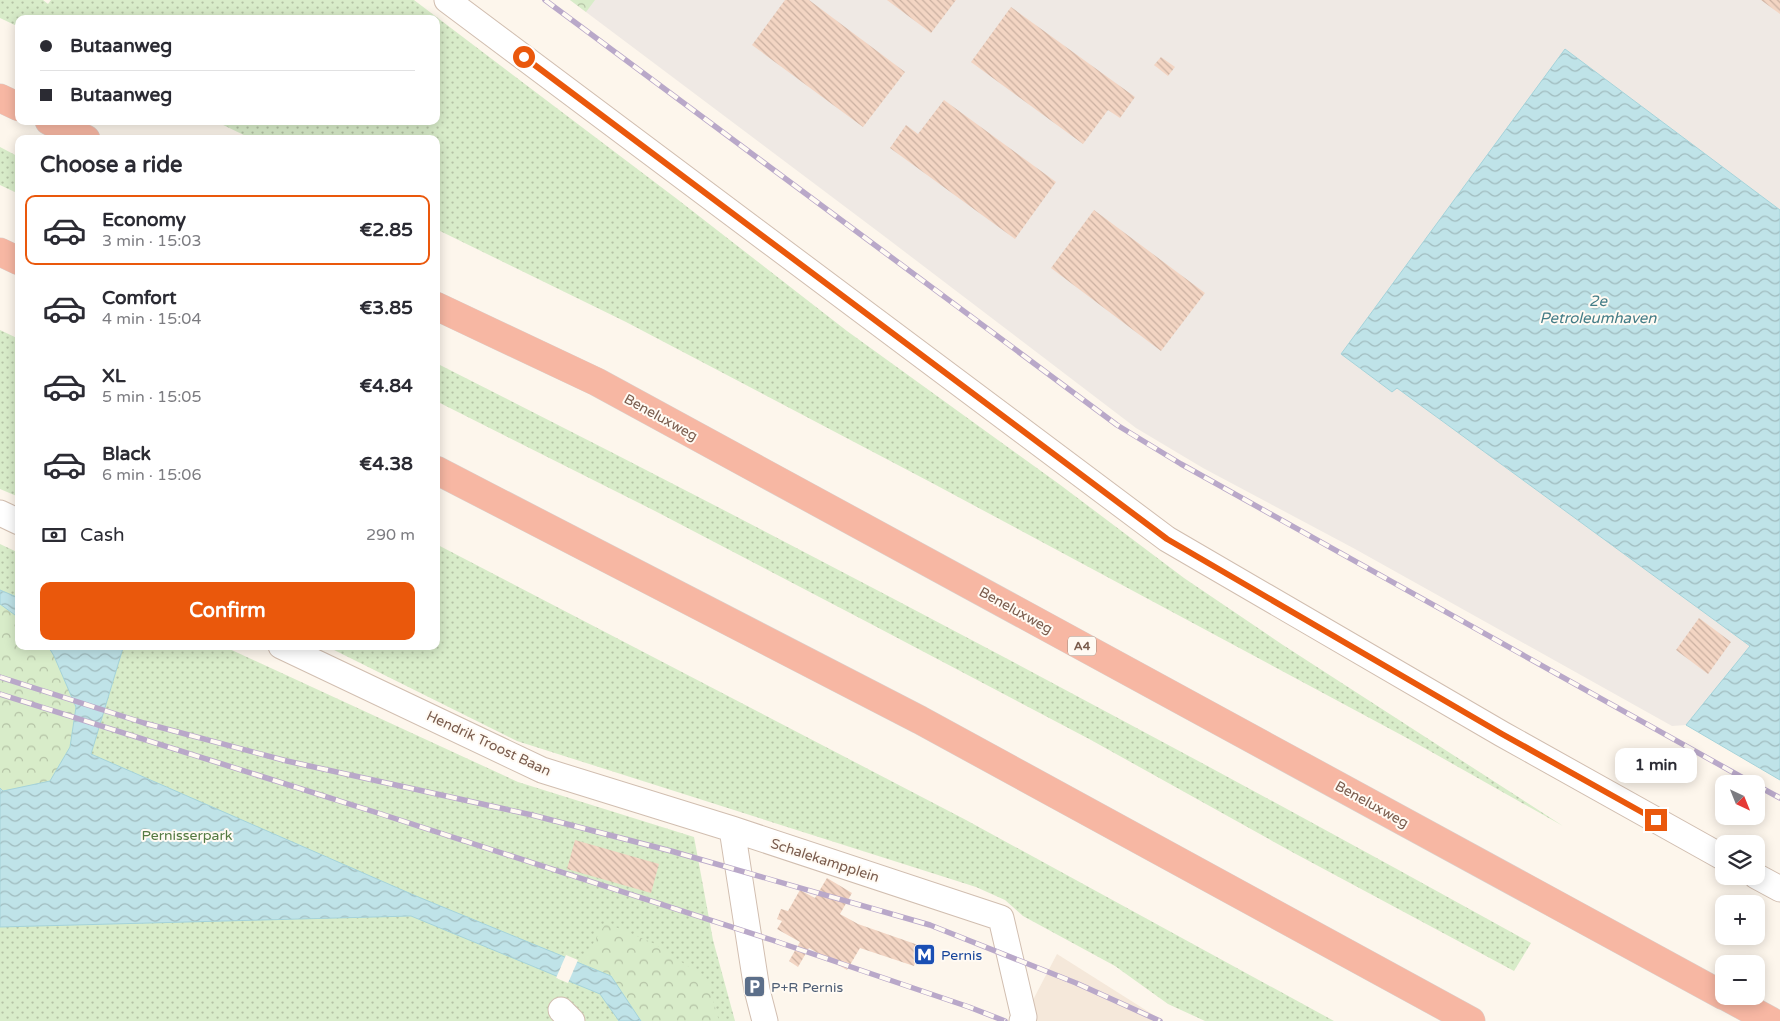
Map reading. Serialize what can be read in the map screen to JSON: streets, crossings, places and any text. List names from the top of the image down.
{
  "streets": {
    "highway": ["Beneluxweg", "A4"],
    "street": ["Hendrik Troost Baan", "Schalekampplein"]
  },
  "crossings": [
    ["Hendrik Troost Baan", "Schalekampplein"]
  ],
  "water": ["2e Petroleumhaven"],
  "parks": ["Pernisserpark"],
  "places": {
    "metro station": ["Pernis"],
    "parking": ["P+R Pernis"]
  },
  "north": "bottom right",
  "page": {
    "banner": ["Butaanweg", "Butaanweg"],
    "heading": "Choose a ride",
    "list": [
      {
        "name": "Economy",
        "note": "3 min · 15:03",
        "value": "€2.85"
      },
      {
        "name": "Comfort",
        "note": "4 min · 15:04",
        "value": "€3.85"
      },
      {
        "name": "XL",
        "note": "5 min · 15:05",
        "value": "€4.84"
      },
      {
        "name": "Black",
        "note": "6 min · 15:06",
        "value": "€4.38"
      }
    ],
    "pay": ["Cash", "290 m"],
    "buttons": "Confirm",
    "bubble": "1 min",
    "map_buttons": ["+", "−"]
  }
}
